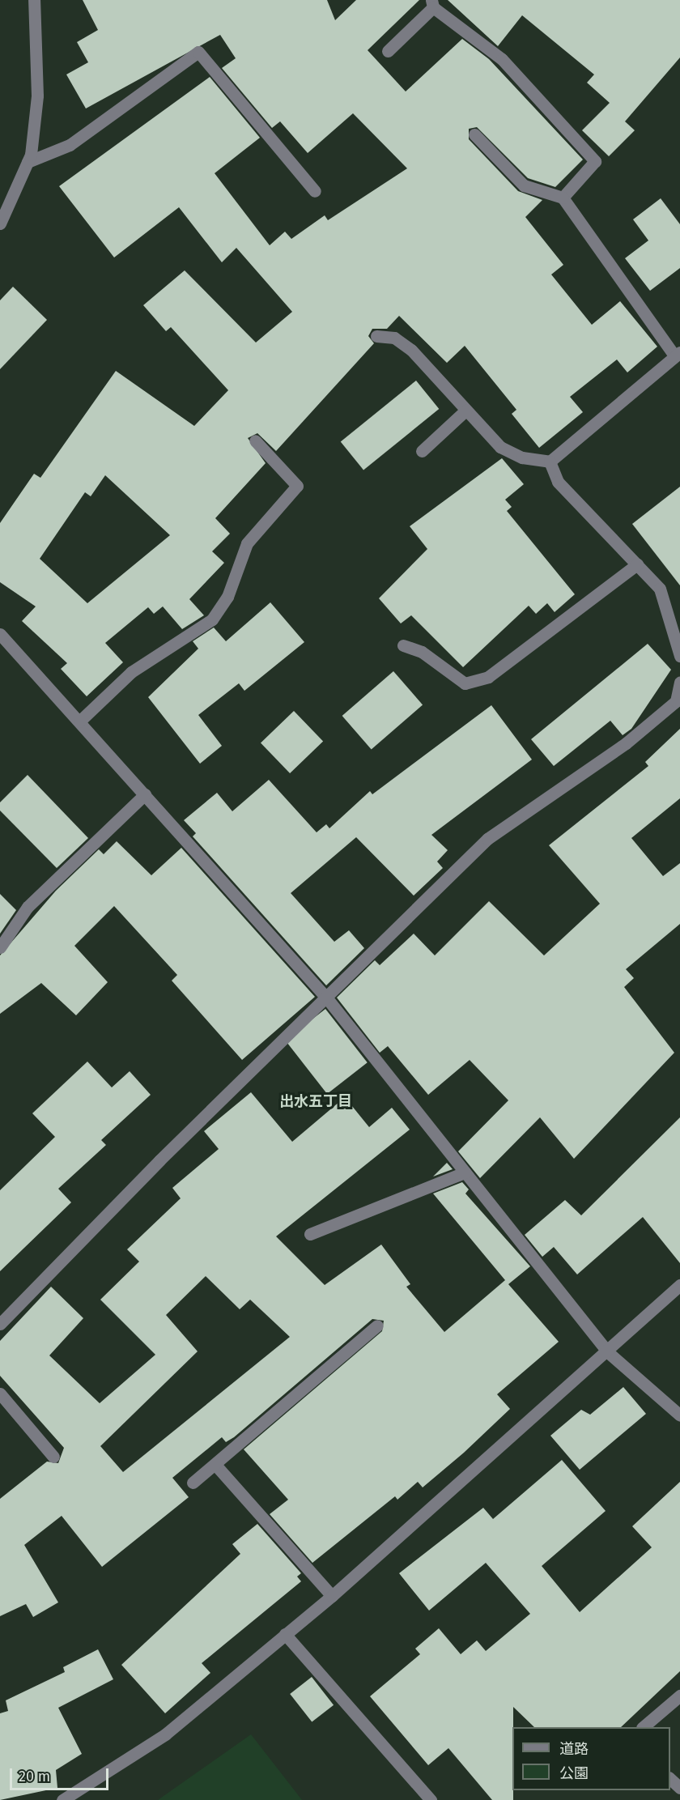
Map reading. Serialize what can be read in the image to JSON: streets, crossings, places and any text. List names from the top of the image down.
{
  "districts": ["出水五丁目"],
  "legend": ["道路", "公園"],
  "scale_bar": "20 m"
}
